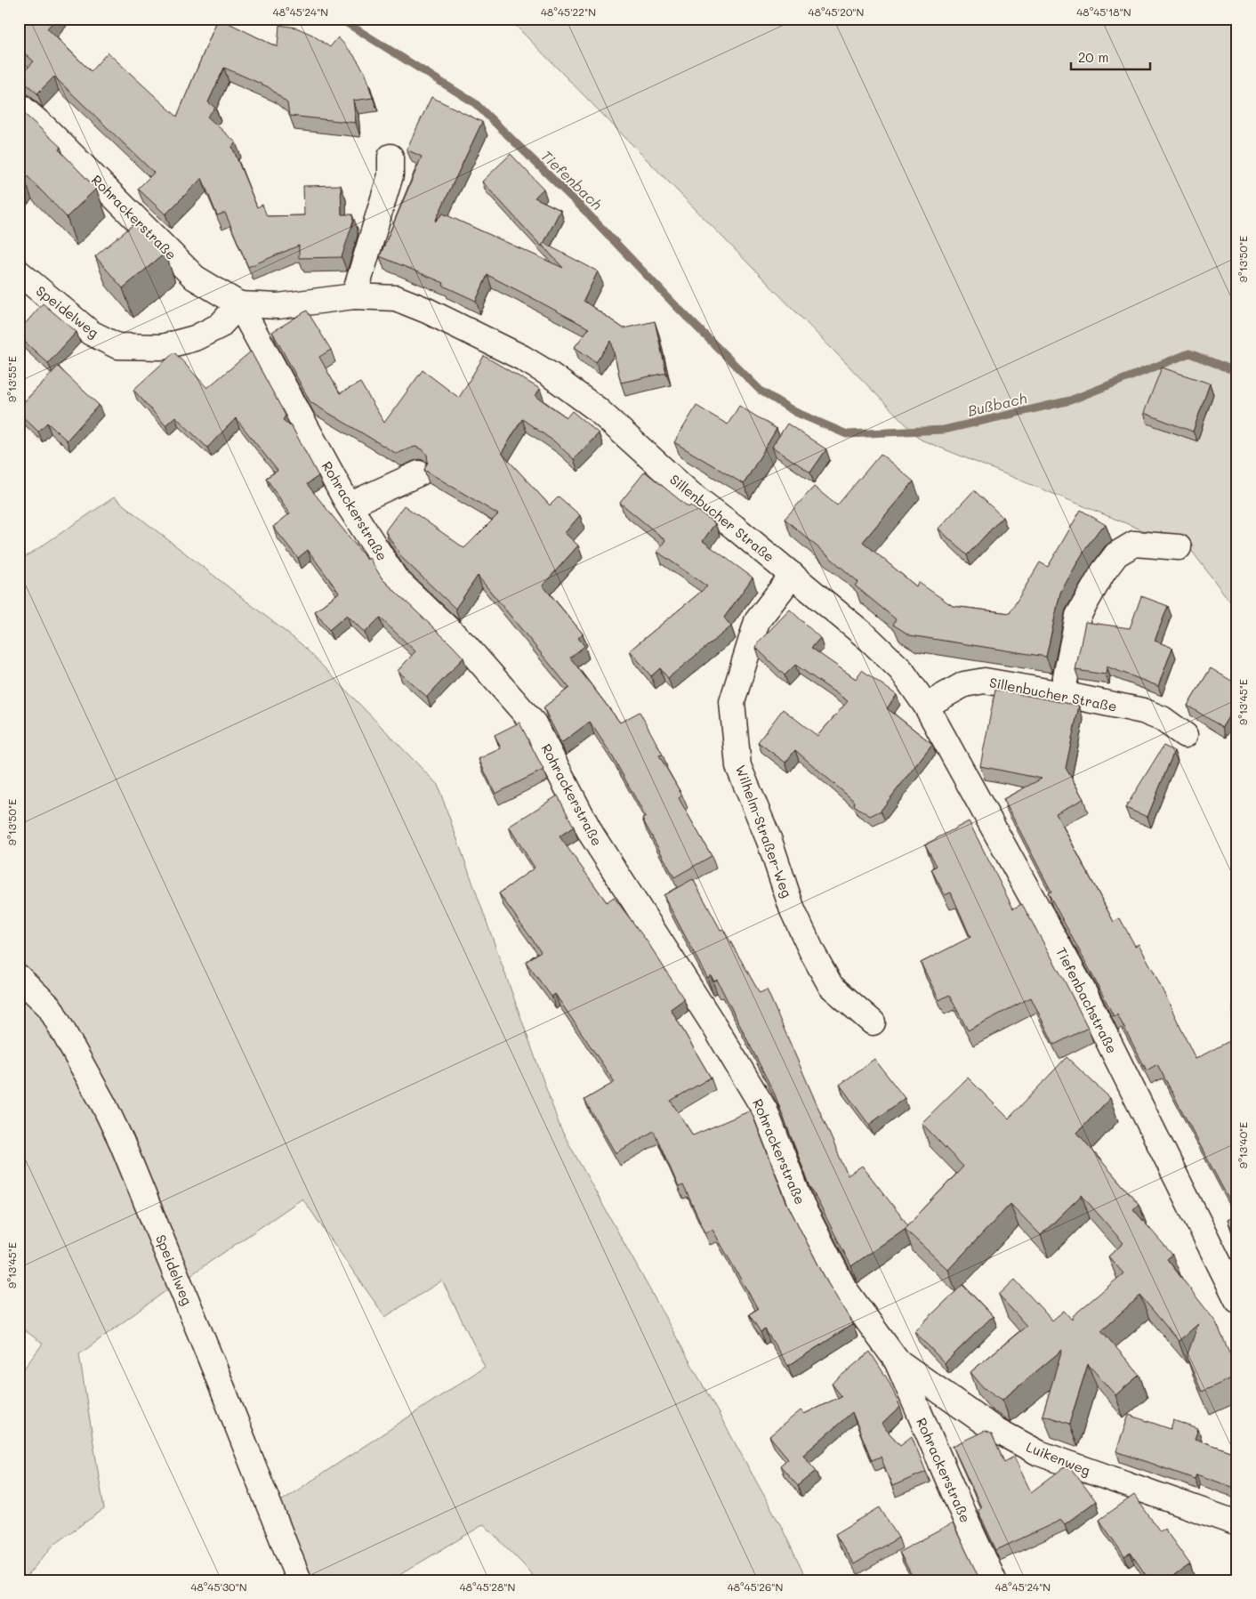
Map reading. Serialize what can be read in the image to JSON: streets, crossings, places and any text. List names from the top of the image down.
{
  "streets": {
    "street": [
      "Rohrackerstraße",
      "Speidelweg",
      "Sillenbucher Straße",
      "Wilhelm-Straßer-Weg",
      "Tiefenbachstraße",
      "Luikenweg"
    ]
  },
  "crossings": [
    ["Rohrackerstraße", "Speidelweg"],
    ["Rohrackerstraße", "Sillenbucher Straße"],
    ["Rohrackerstraße", "Luikenweg"],
    ["Speidelweg", "Sillenbucher Straße"],
    ["Sillenbucher Straße", "Wilhelm-Straßer-Weg"],
    ["Sillenbucher Straße", "Tiefenbachstraße"]
  ],
  "water": ["Tiefenbach", "Bußbach"],
  "scale_bar": "20 m",
  "coordinates": [
    "48°45'24\"N",
    "48°45'22\"N",
    "48°45'20\"N",
    "48°45'18\"N",
    "9°13'50\"E",
    "9°13'55\"E",
    "9°13'45\"E",
    "9°13'40\"E",
    "48°45'30\"N",
    "48°45'28\"N",
    "48°45'26\"N"
  ]
}
